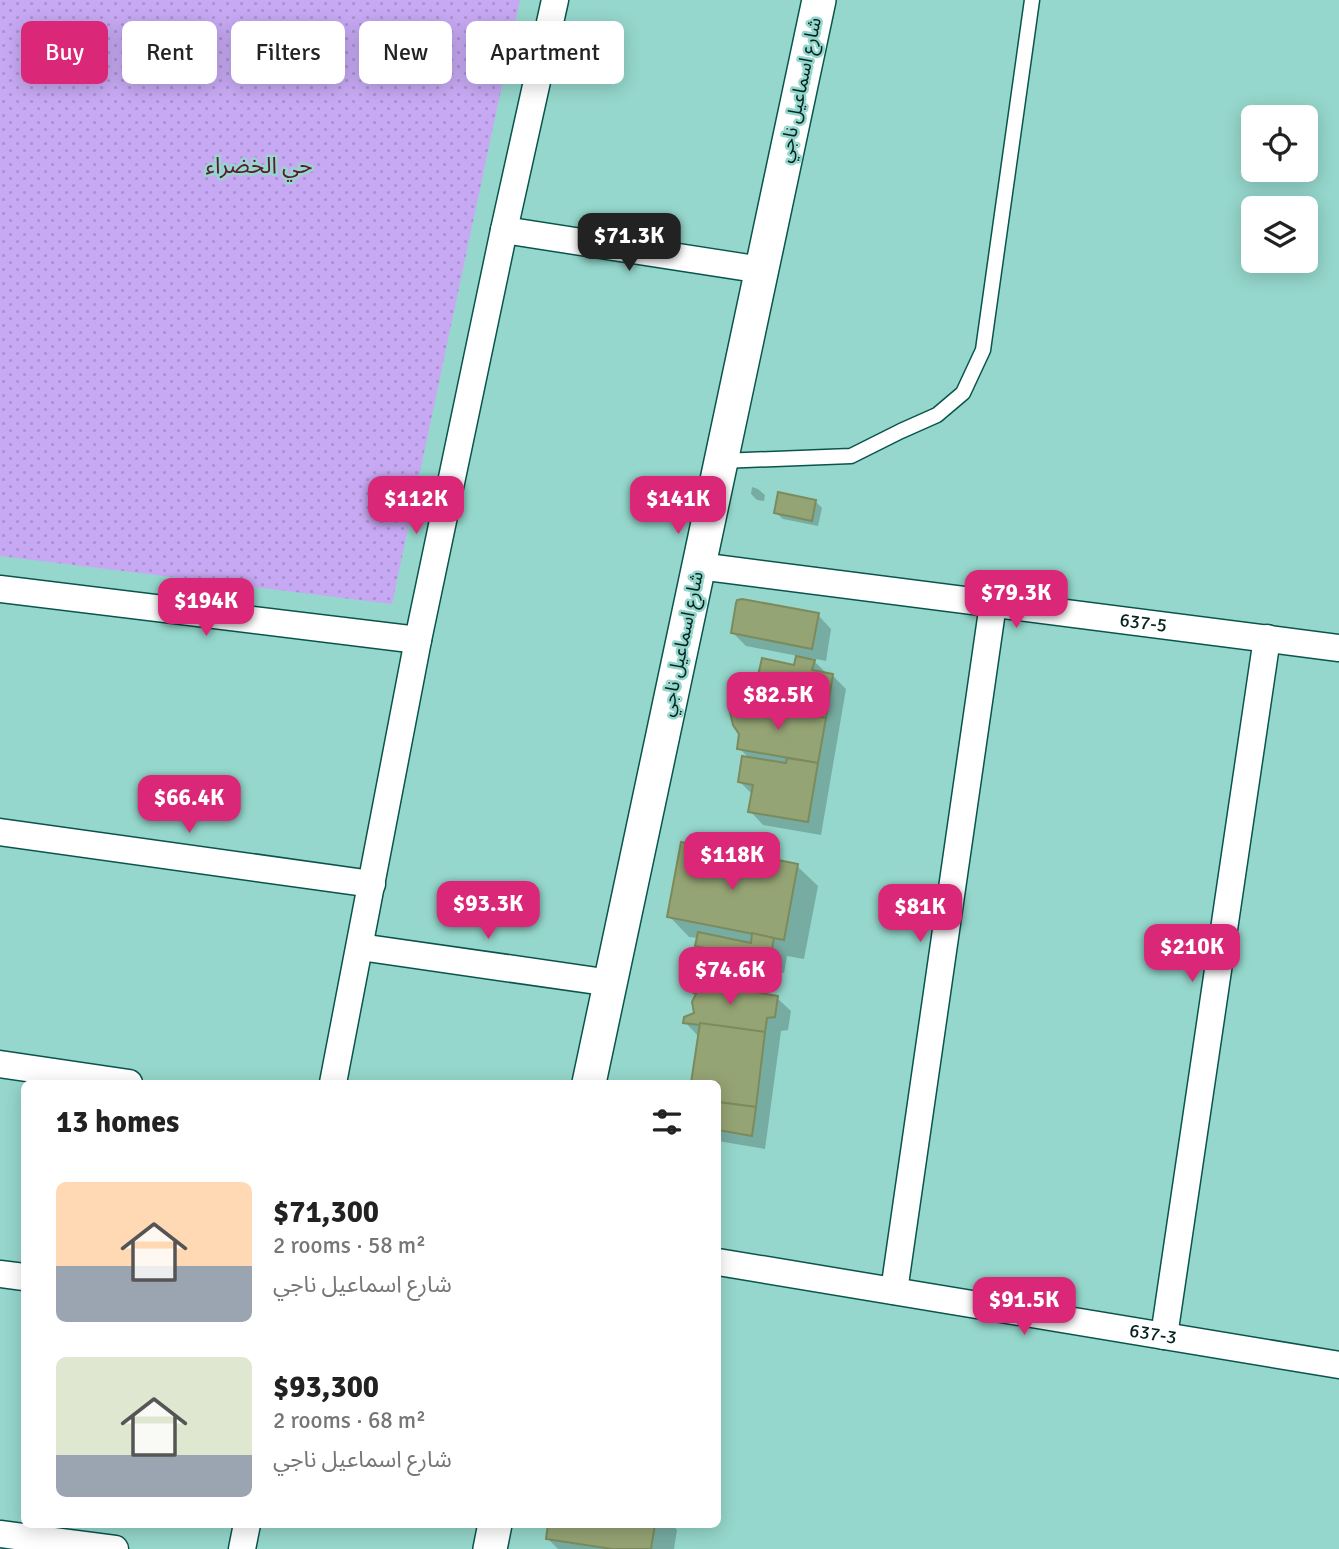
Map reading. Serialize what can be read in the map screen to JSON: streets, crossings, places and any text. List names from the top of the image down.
{
  "streets": {
    "street": ["شارع اسماعيل ناجي", "637-5", "637-3"]
  },
  "crossings": [
    ["شارع اسماعيل ناجي", "637-5"]
  ],
  "districts": ["حي الخضراء"],
  "page": {
    "chip": [
      "Buy",
      "Rent",
      "Filters",
      "New",
      "Apartment"
    ],
    "price": [
      "$71.3K",
      "$112K",
      "$141K",
      "$79.3K",
      "$194K",
      "$82.5K",
      "$66.4K",
      "$118K",
      "$93.3K",
      "$81K",
      "$210K",
      "$74.6K",
      "$91.5K"
    ],
    "heading": "13 homes",
    "list": [
      {
        "name": "$71,300",
        "note": "2 rooms · 58 m² · شارع اسماعيل ناجي"
      },
      {
        "name": "$93,300",
        "note": "2 rooms · 68 m² · شارع اسماعيل ناجي"
      }
    ]
  }
}
